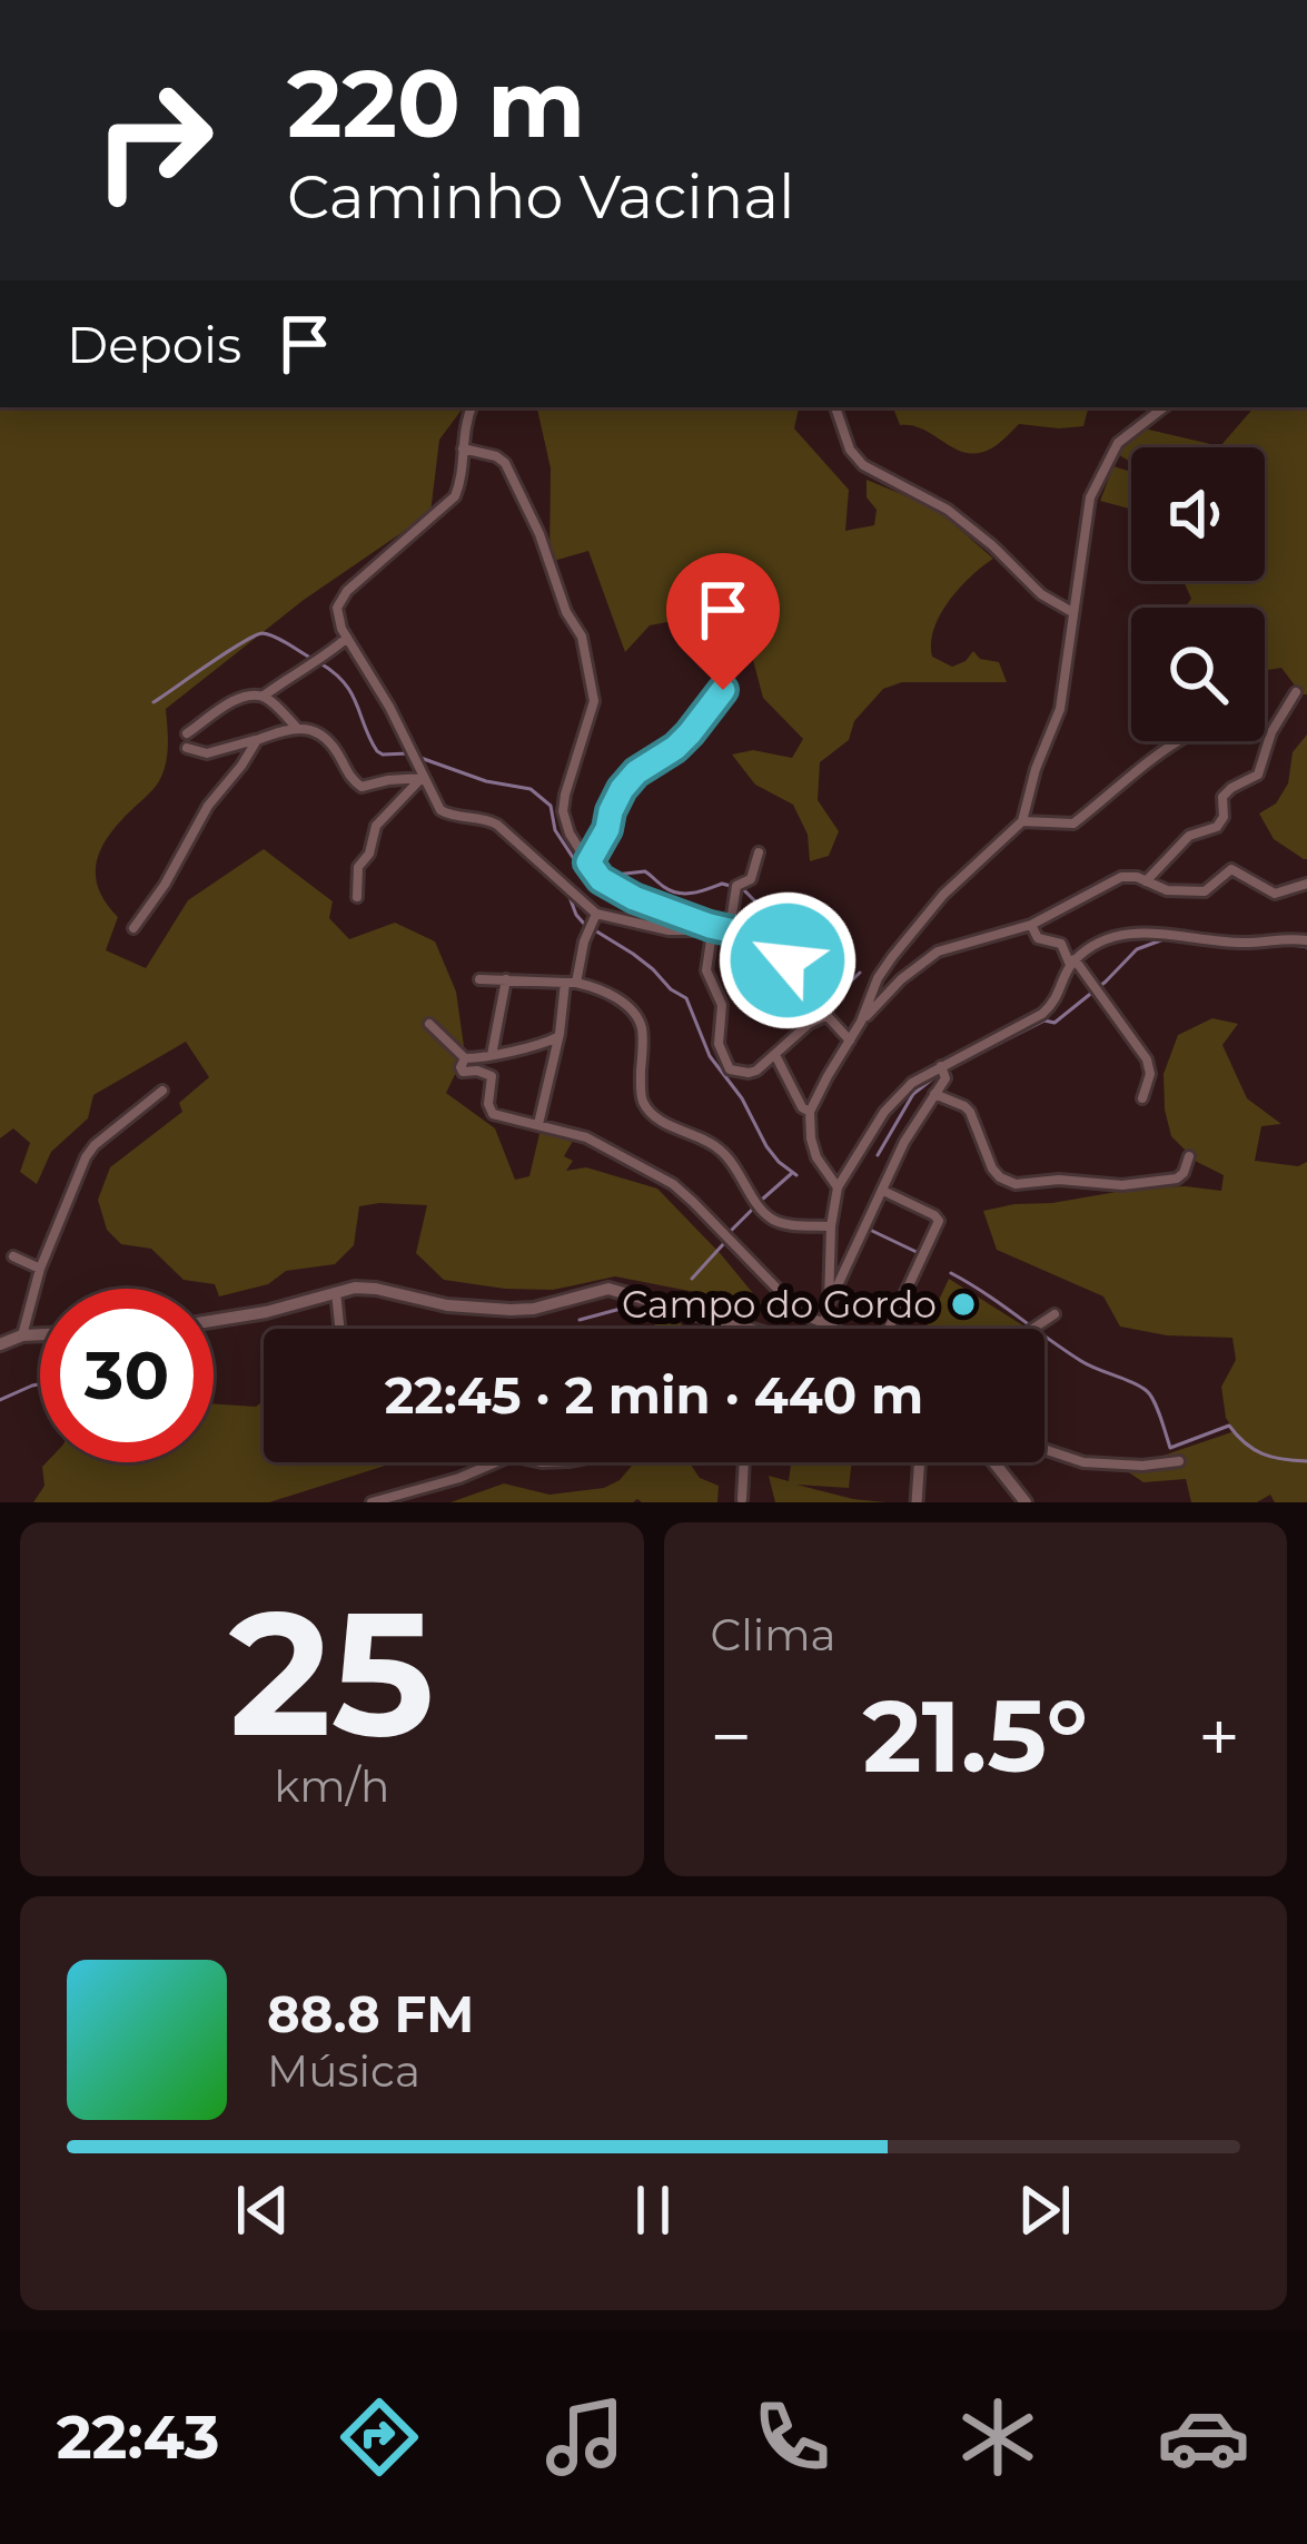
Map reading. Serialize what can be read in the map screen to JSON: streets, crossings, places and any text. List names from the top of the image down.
{
  "places": ["Campo do Gordo"],
  "page": {
    "turn": ["220 m", "Caminho Vacinal"],
    "then": "Depois",
    "limit": "30",
    "trip": "22:45 · 2 min · 440 m",
    "tile": [
      ["25", "km/h"],
      "Clima"
    ],
    "heat": ["−", "21.5°", "+"],
    "song": ["88.8 FM", "Música"],
    "tabs": "22:43"
  }
}
